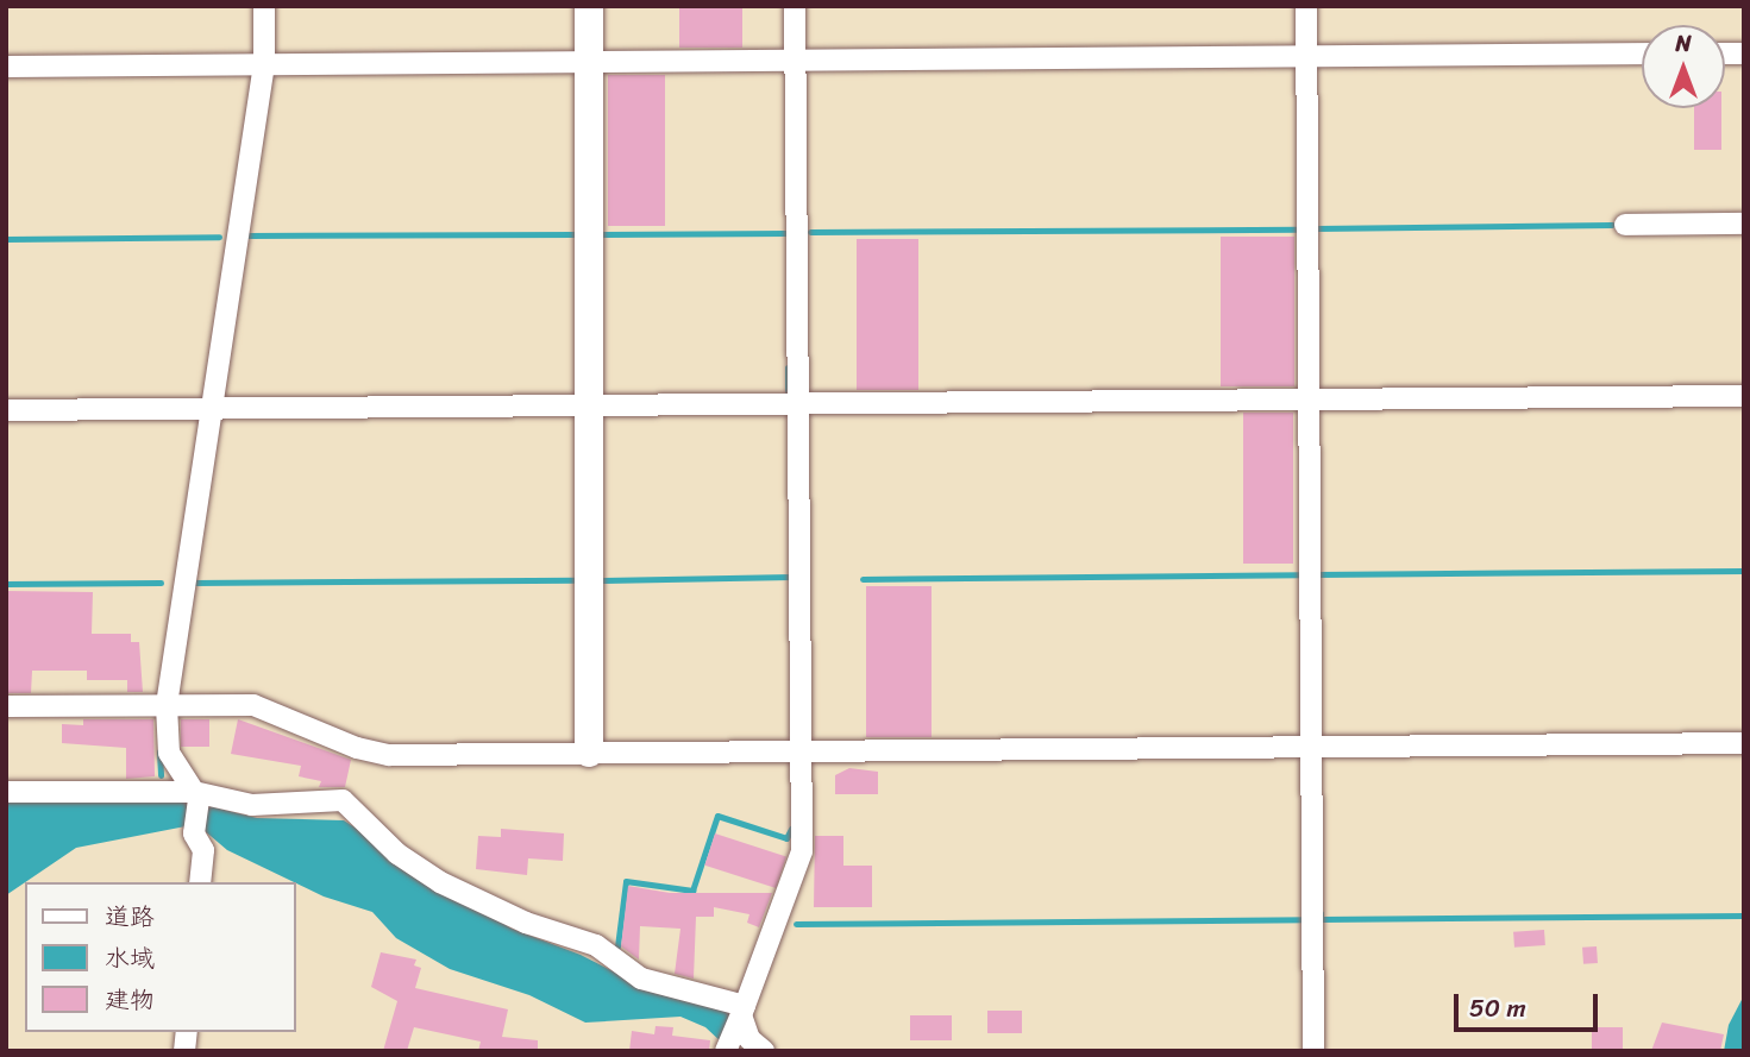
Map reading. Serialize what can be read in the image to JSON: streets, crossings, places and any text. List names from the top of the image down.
{
  "legend": ["道路", "水域", "建物"],
  "scale_bar": "50 m",
  "north": "top"
}
